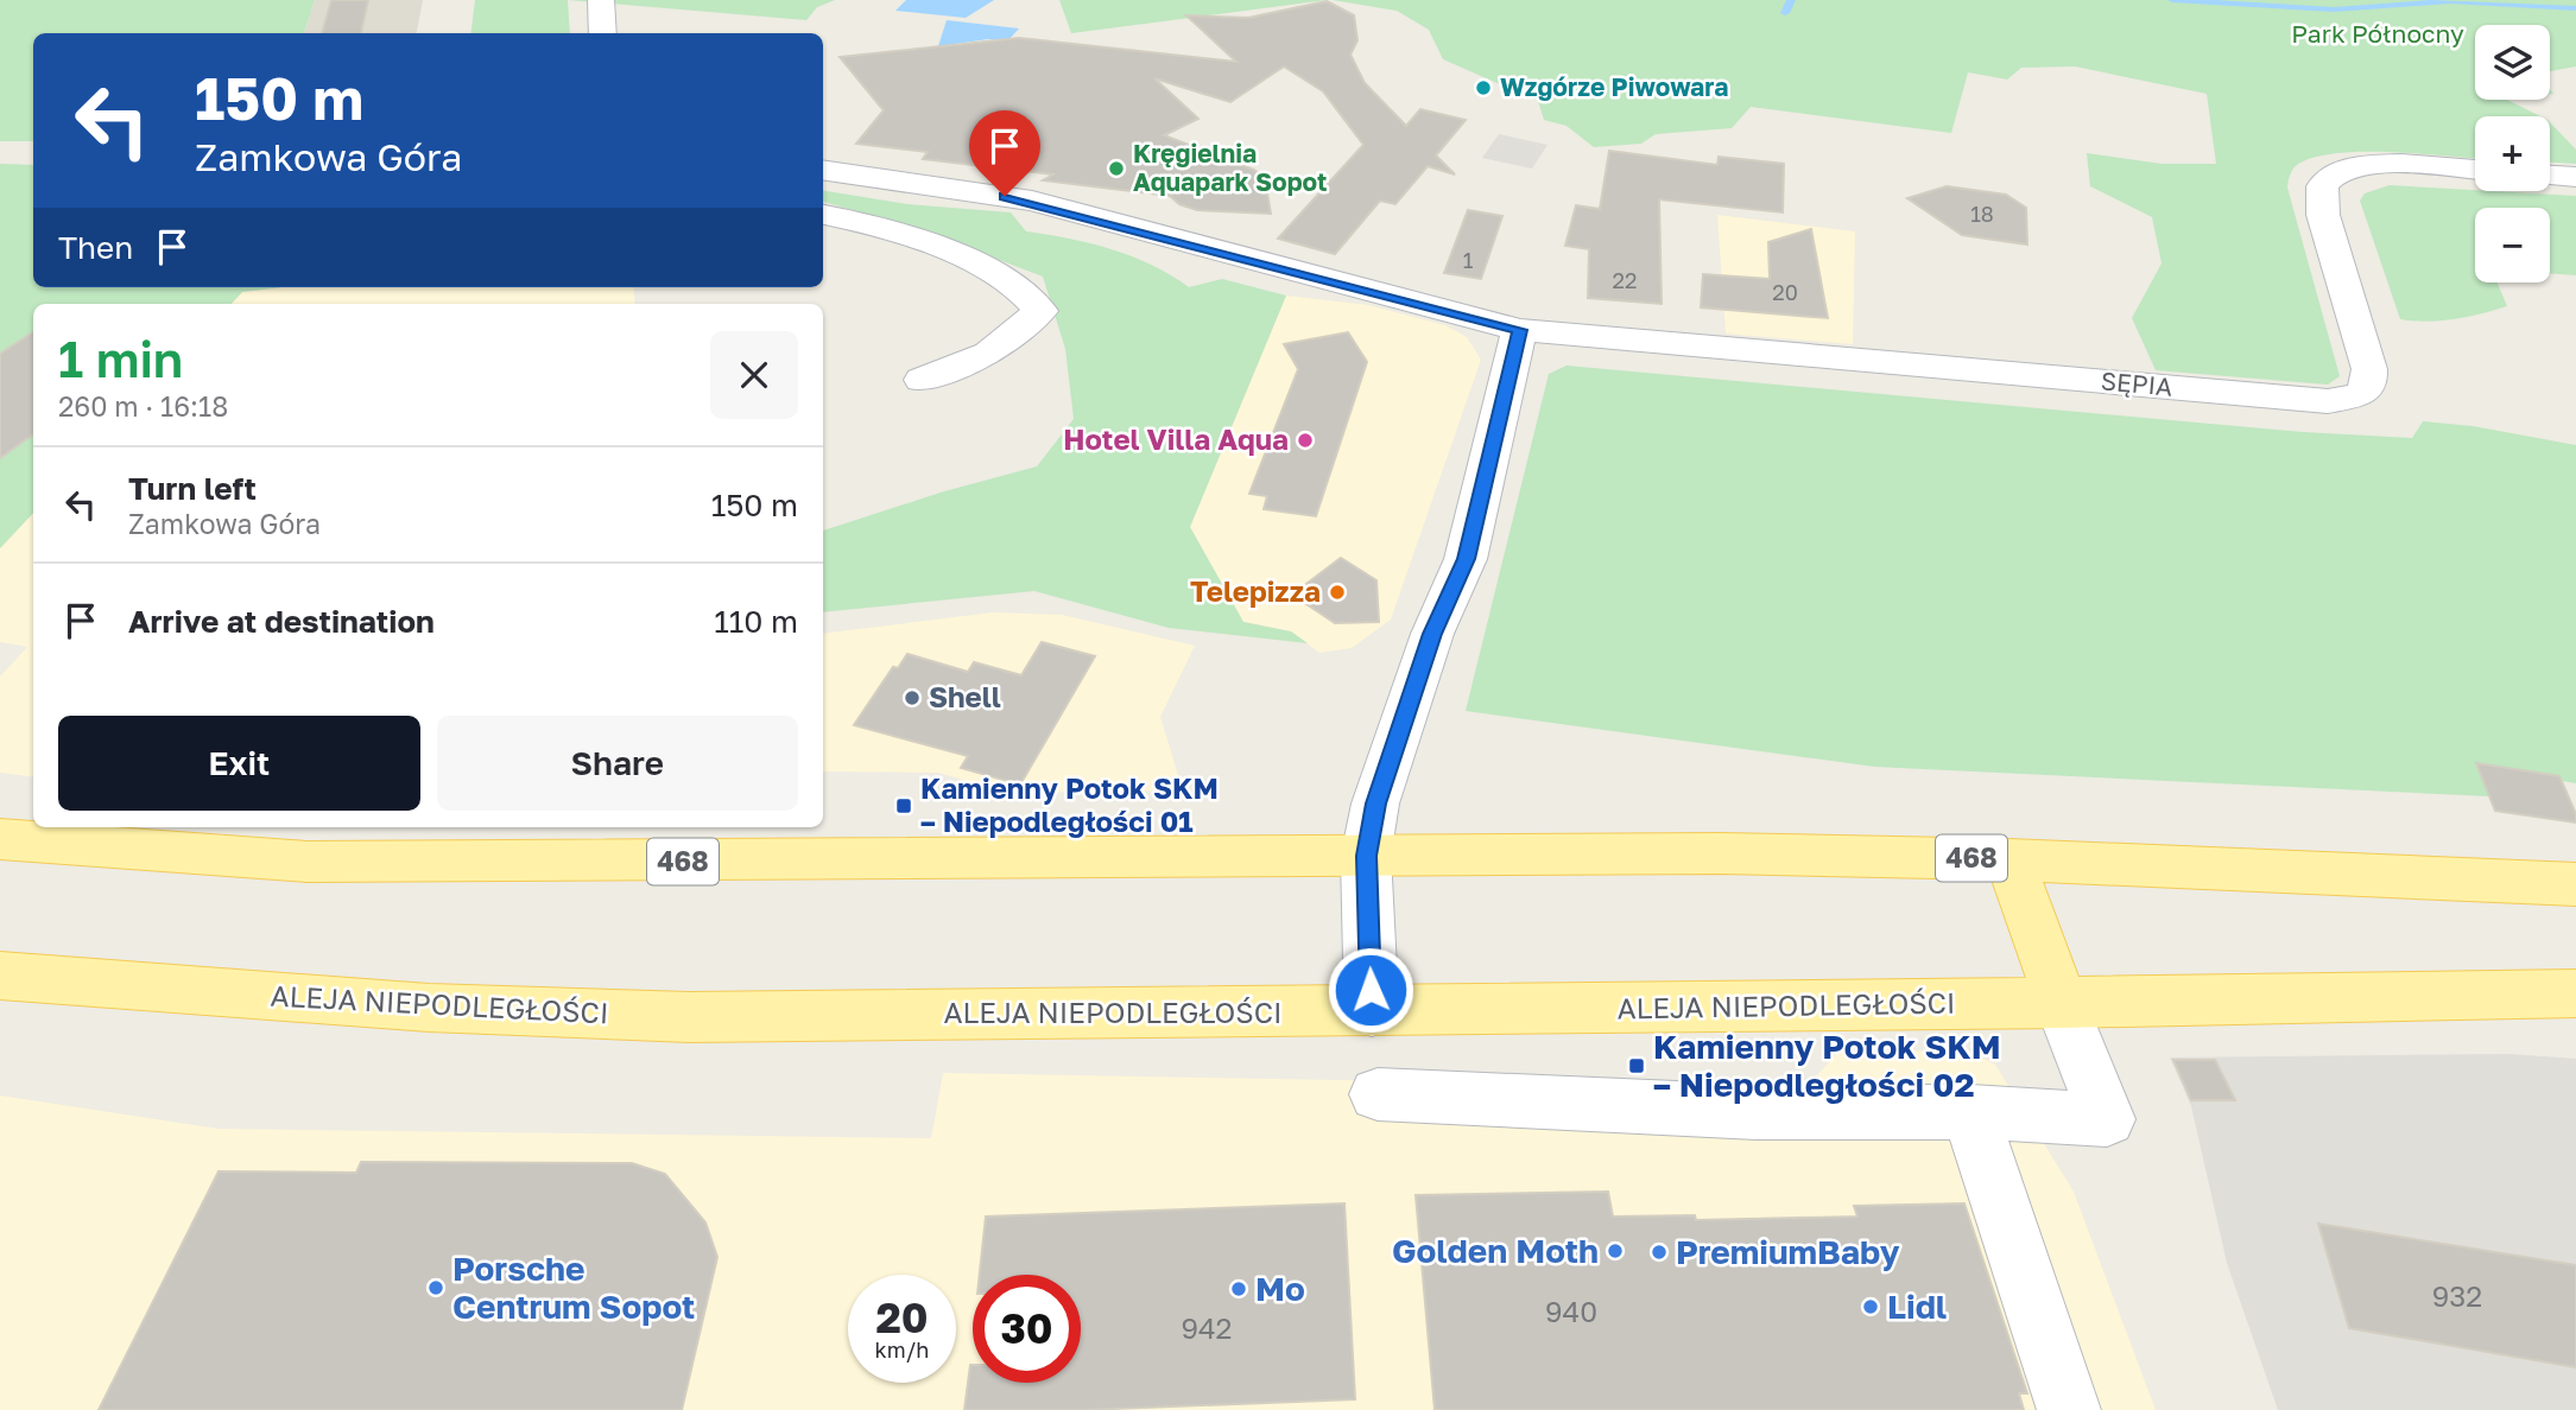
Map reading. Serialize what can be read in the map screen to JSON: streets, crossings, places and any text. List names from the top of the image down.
{
  "streets": {
    "main road": ["468", "ALEJA NIEPODLEGŁOŚCI"],
    "street": ["SĘPIA"]
  },
  "parks": ["Park Północny"],
  "places": {
    "other": [
      "Wzgórze Piwowara",
      "Kręgielnia Aquapark Sopot",
      "Hotel Villa Aqua",
      "Telepizza",
      "Shell",
      "Golden Moth",
      "PremiumBaby",
      "Porsche Centrum Sopot",
      "Mo",
      "Lidl"
    ],
    "transit": ["Kamienny Potok SKM – Niepodległości 01", "Kamienny Potok SKM – Niepodległości 02"]
  },
  "house_numbers": [
    "18",
    "1",
    "22",
    "20",
    "932",
    "940",
    "942"
  ],
  "page": {
    "map_buttons": ["+", "−"],
    "turn": ["150 m", "Zamkowa Góra"],
    "then": "Then",
    "heading": ["1 min", "260 m · 16:18"],
    "list": [
      {
        "name": "Turn left",
        "note": "Zamkowa Góra",
        "value": "150 m"
      },
      {
        "name": "Arrive at destination",
        "value": "110 m"
      }
    ],
    "buttons": ["Exit", "Share"],
    "speed": "20 km/h",
    "limit": "30"
  }
}
